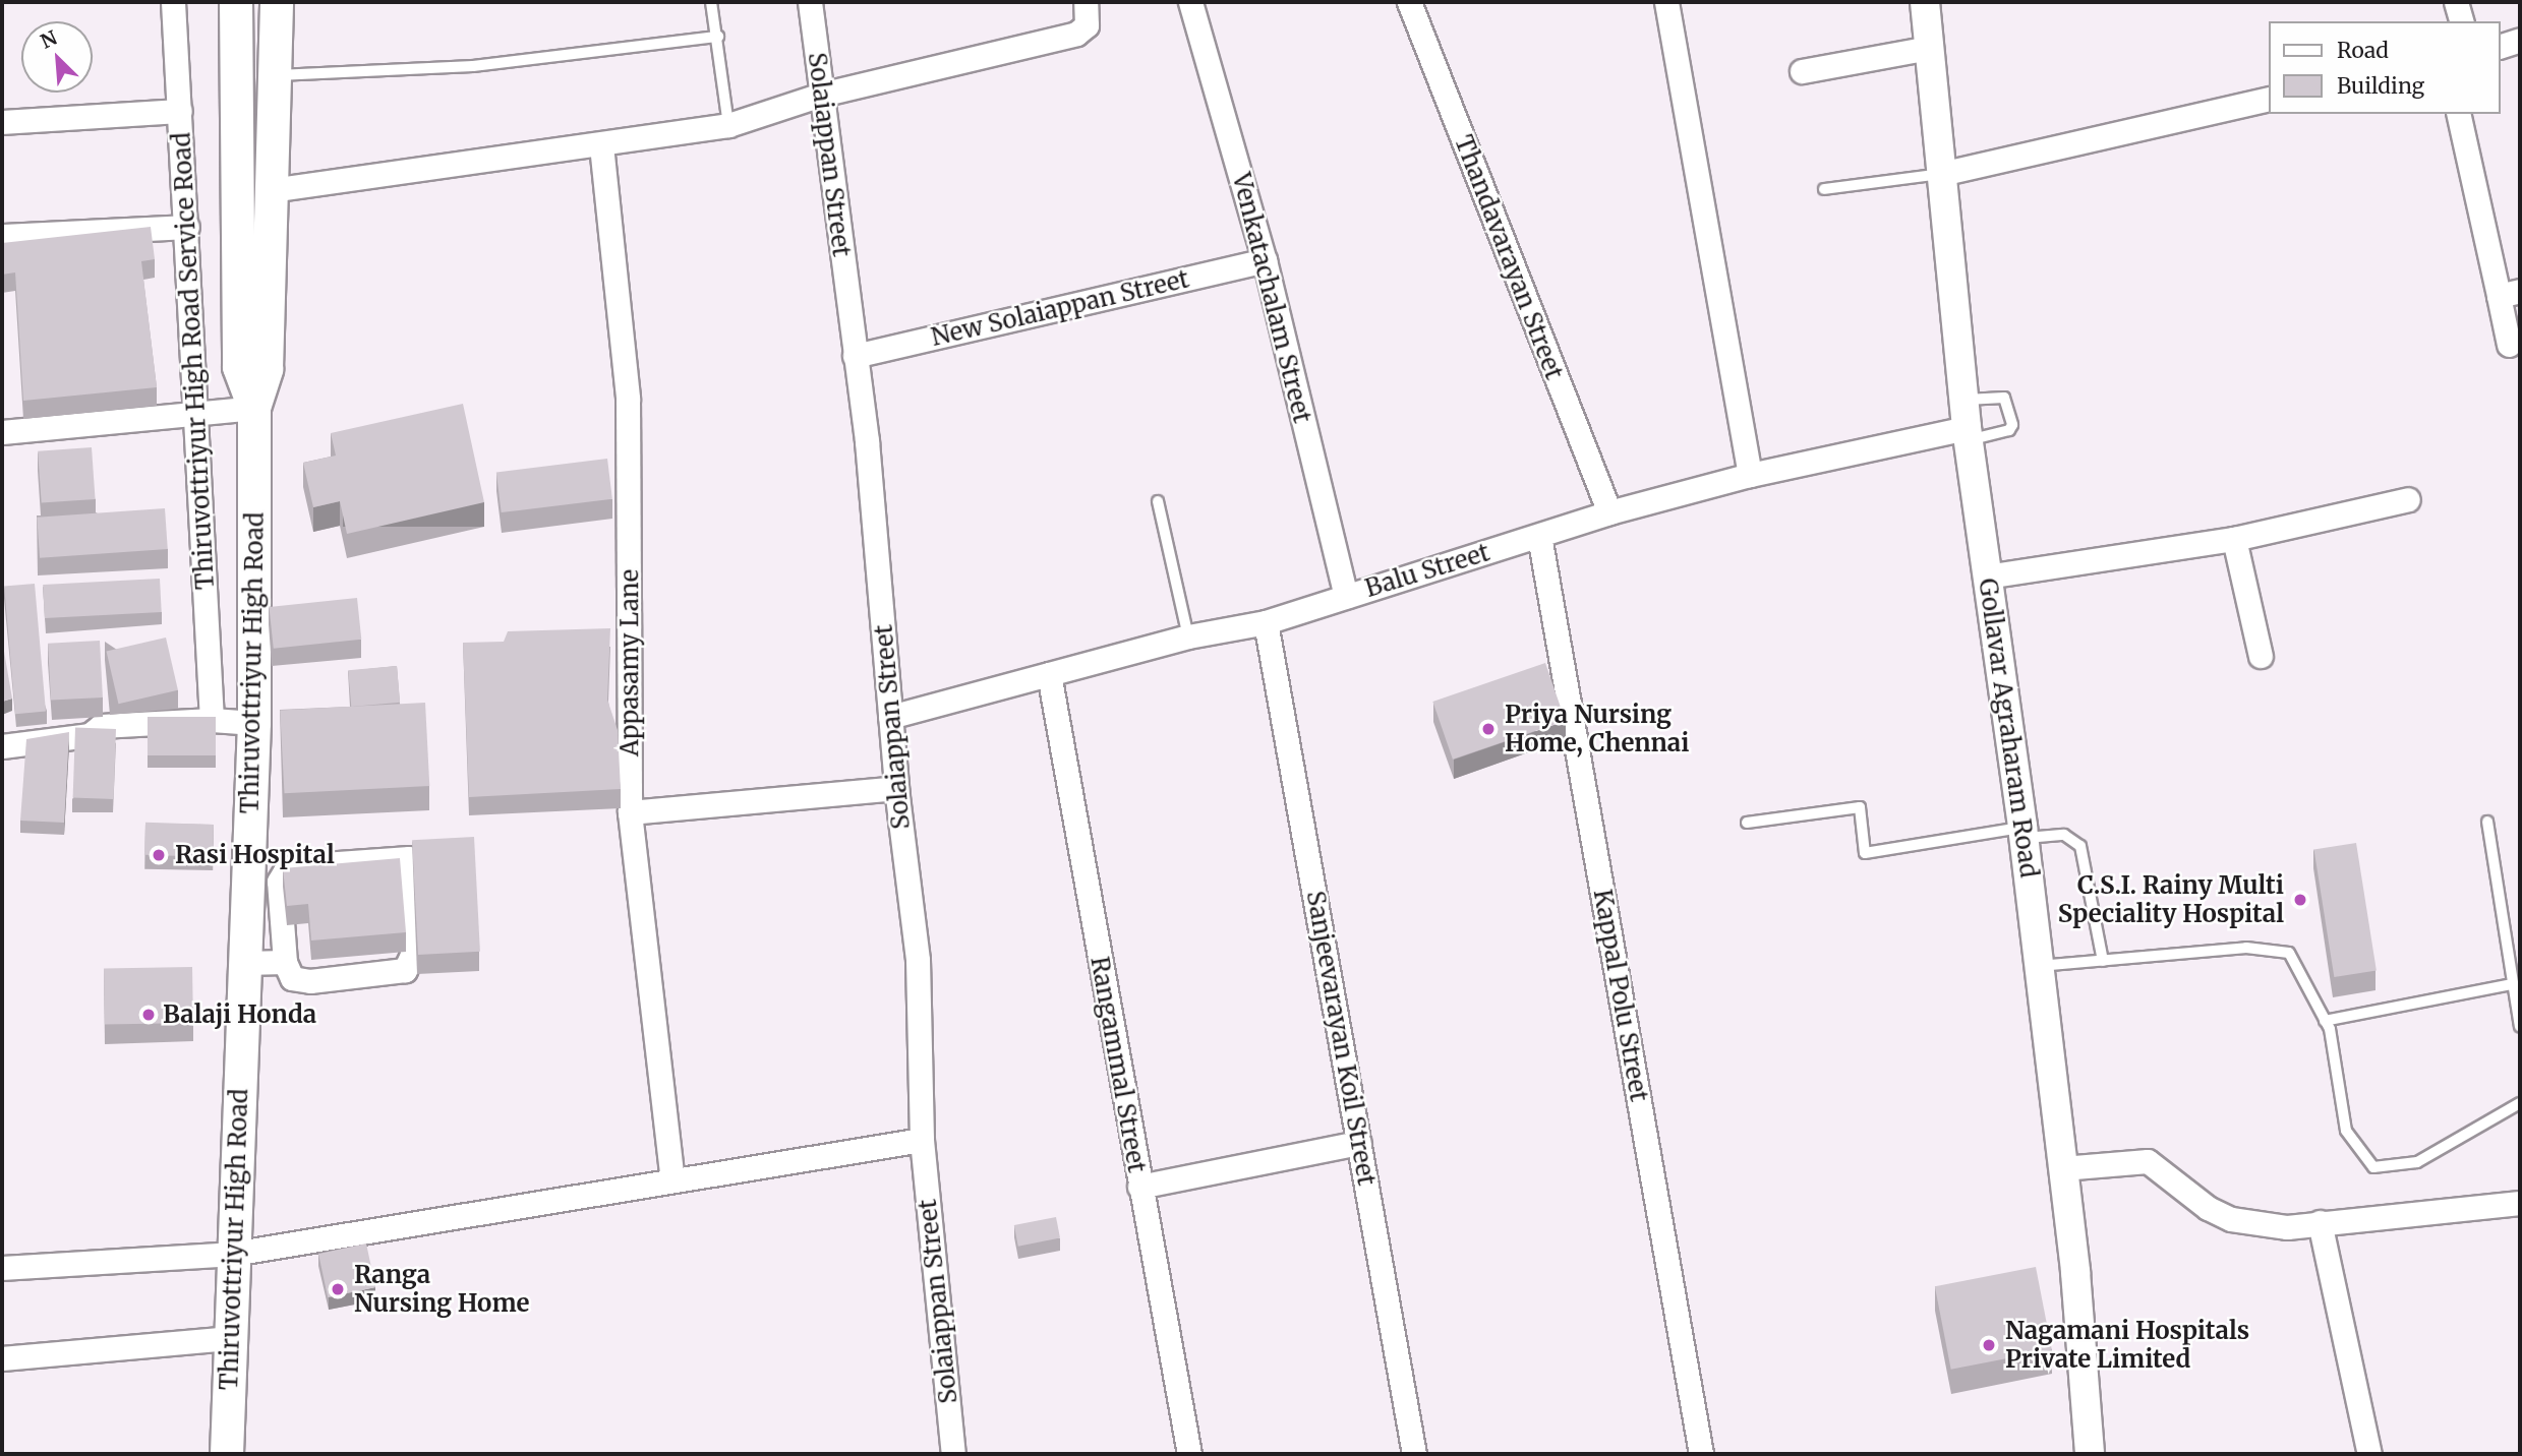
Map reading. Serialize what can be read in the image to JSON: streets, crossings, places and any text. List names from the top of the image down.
{
  "streets": {
    "main road": ["Thiruvottriyur High Road"],
    "street": [
      "Solaiappan Street",
      "Thandavarayan Street",
      "Venkatachalam Street",
      "New Solaiappan Street",
      "Thiruvottriyur High Road Service Road",
      "Balu Street",
      "Appasamy Lane",
      "Gollavar Agraharam Road",
      "Kappal Polu Street",
      "Sanjeevarayan Koil Street",
      "Rangammal Street"
    ]
  },
  "crossings": [
    ["Solaiappan Street", "New Solaiappan Street"],
    ["Solaiappan Street", "Balu Street"],
    ["Thandavarayan Street", "Balu Street"],
    ["Venkatachalam Street", "New Solaiappan Street"],
    ["Venkatachalam Street", "Balu Street"],
    ["Balu Street", "Gollavar Agraharam Road"],
    ["Balu Street", "Kappal Polu Street"],
    ["Balu Street", "Sanjeevarayan Koil Street"],
    ["Balu Street", "Rangammal Street"]
  ],
  "places": [
    "Priya Nursing Home, Chennai",
    "Rasi Hospital",
    "C.S.I. Rainy Multi Speciality Hospital",
    "Balaji Honda",
    "Ranga Nursing Home",
    "Nagamani Hospitals Private Limited"
  ],
  "legend": ["Road", "Building"],
  "north": "top left"
}
